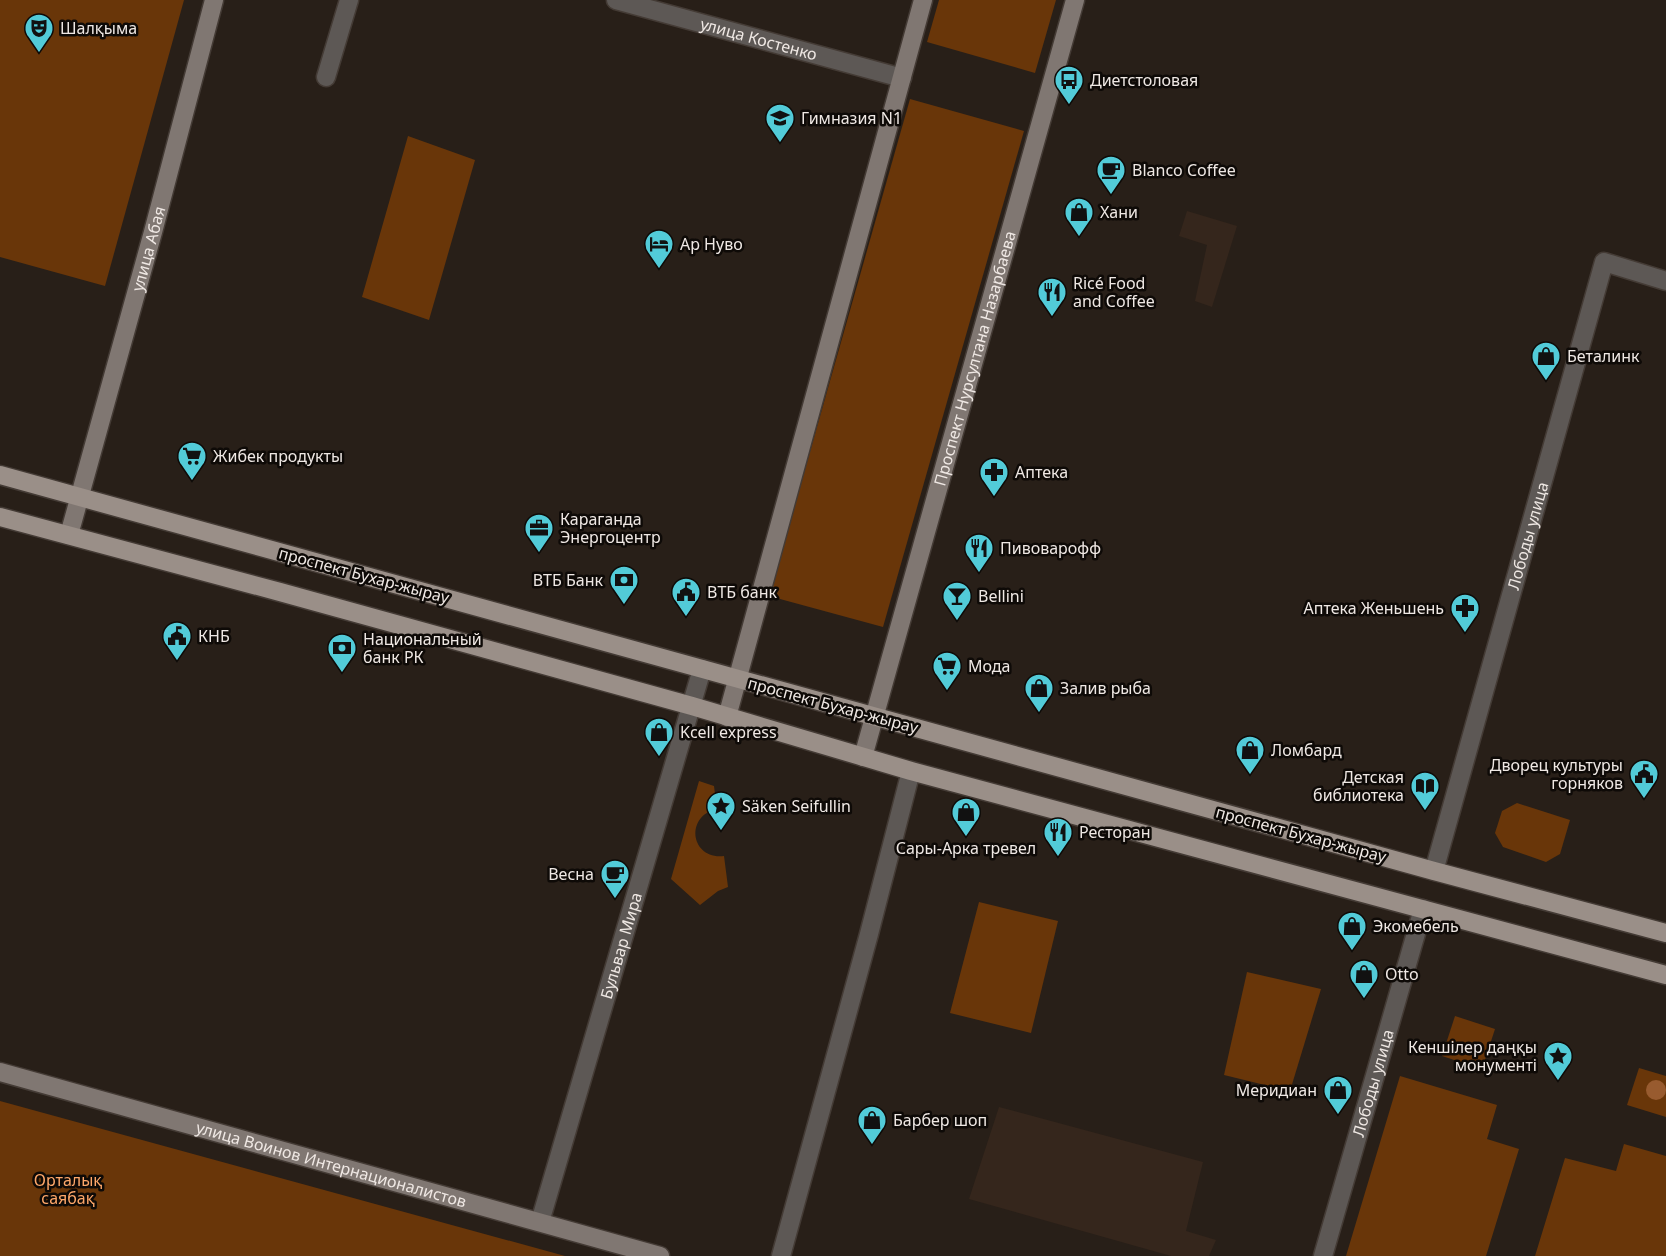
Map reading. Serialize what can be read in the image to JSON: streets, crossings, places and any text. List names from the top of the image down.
{
  "streets": {
    "main road": [
      "улица Абая",
      "Проспект Нурсултана Назарбаева",
      "проспект Бухар-жырау",
      "улица Воинов Интернационалистов"
    ],
    "street": ["улица Костенко", "Лободы улица", "Бульвар Мира"]
  },
  "crossings": [
    ["улица Абая", "проспект Бухар-жырау"],
    ["Проспект Нурсултана Назарбаева", "проспект Бухар-жырау"],
    ["Лободы улица", "проспект Бухар-жырау"],
    ["проспект Бухар-жырау", "Бульвар Мира"],
    ["Бульвар Мира", "улица Воинов Интернационалистов"]
  ],
  "parks": ["Орталық саябақ"],
  "places": {
    "theatre": ["Шалқыма"],
    "bus stop": ["Диетстоловая"],
    "school or university": ["Гимназия N1"],
    "cafe": ["Blanco Coffee", "Весна"],
    "shop": [
      "Хани",
      "Беталинк",
      "Залив рыба",
      "Kcell express",
      "Ломбард",
      "Сары-Арка тревел",
      "Экомебель",
      "Otto",
      "Меридиан",
      "Барбер шоп"
    ],
    "hotel": ["Ар Нуво"],
    "restaurant": ["Ricé Food and Coffee", "Пивоварофф", "Ресторан"],
    "supermarket": ["Жибек продукты", "Мода"],
    "pharmacy": ["Аптека", "Аптека Женьшень"],
    "office": ["Караганда Энергоцентр"],
    "bank": ["ВТБ Банк", "Национальный банк РК"],
    "public building": ["ВТБ банк", "КНБ", "Дворец культуры горняков"],
    "bar": ["Bellini"],
    "library": ["Детская библиотека"],
    "place": ["Säken Seifullin", "Кеншілер даңқы монументі"]
  }
}
